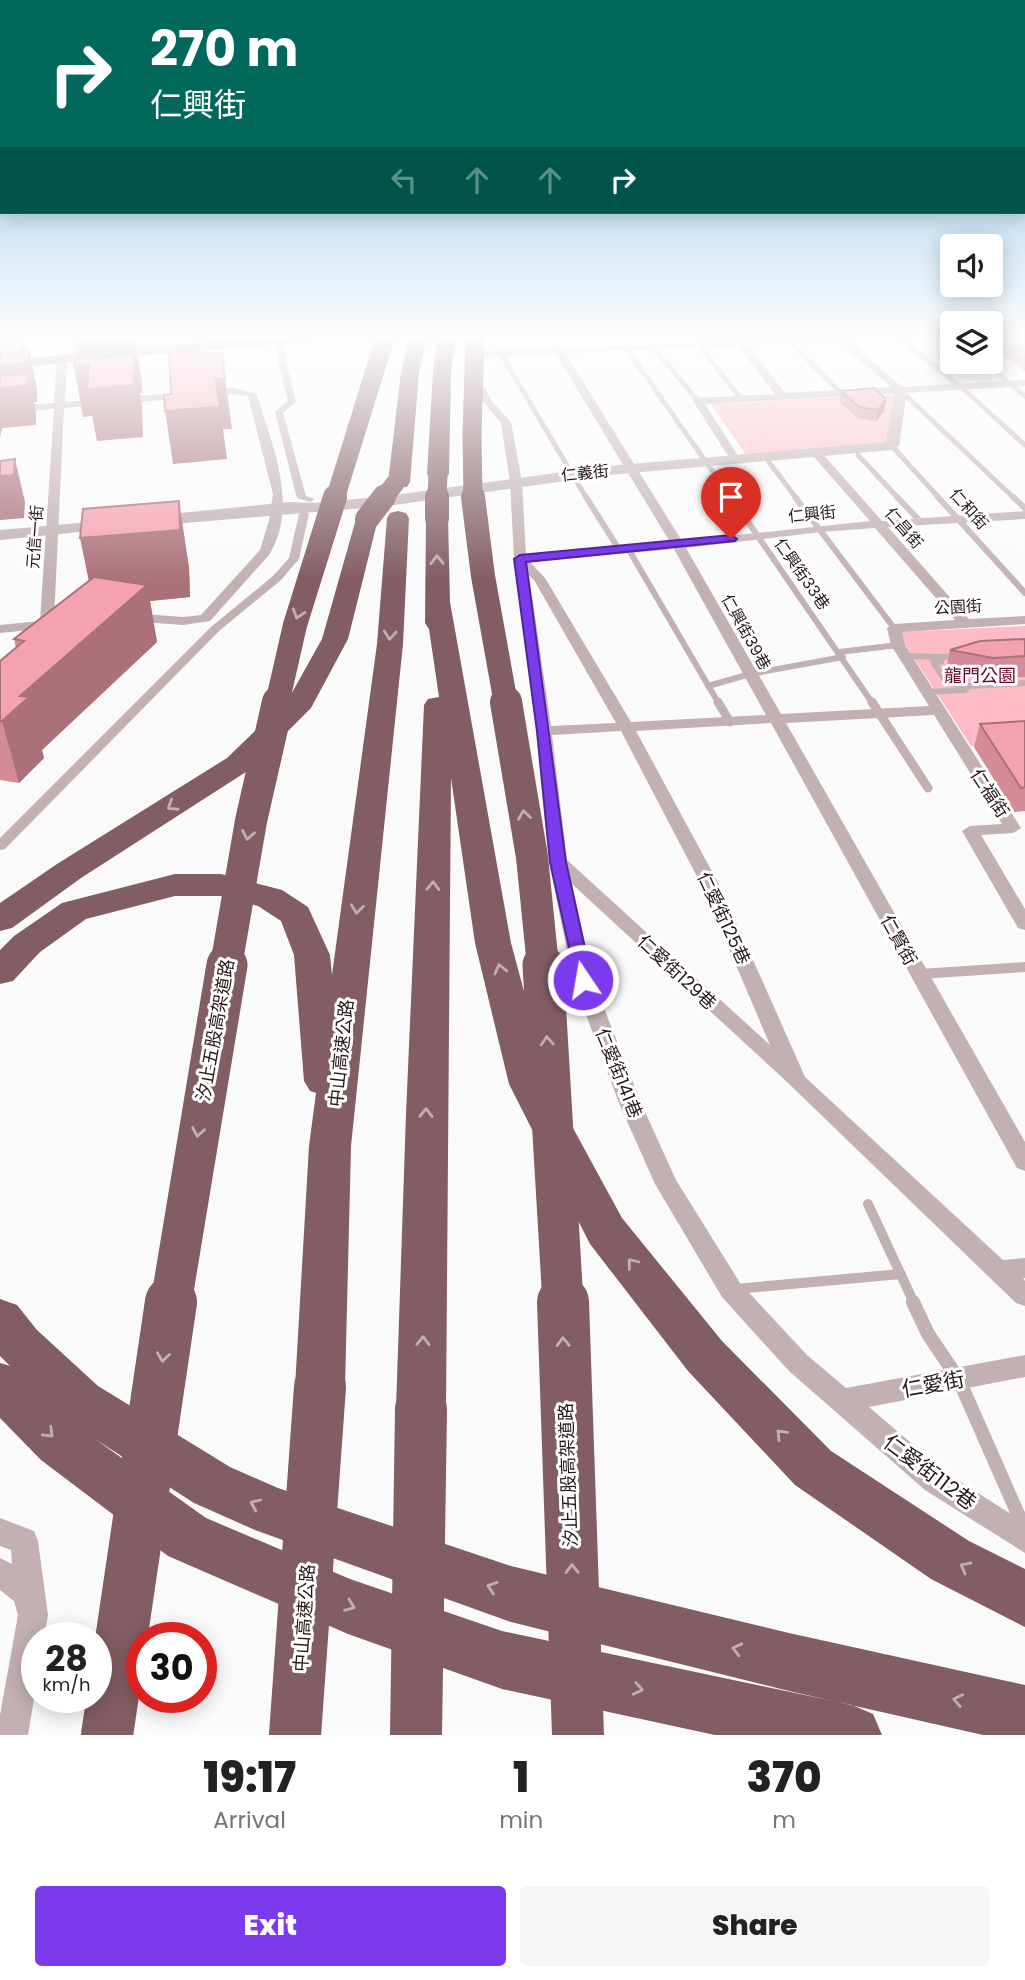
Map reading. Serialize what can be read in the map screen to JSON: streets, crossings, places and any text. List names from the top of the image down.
{
  "streets": {
    "highway": ["汐止五股高架道路", "中山高速公路"],
    "street": [
      "仁義街",
      "仁興街",
      "仁昌街",
      "元信一街",
      "公園街",
      "仁興街39巷",
      "仁福街",
      "仁愛街125巷",
      "仁賢街",
      "仁愛街129巷",
      "仁愛街141巷",
      "仁愛街",
      "仁愛街112巷"
    ],
    "lane": ["仁和街", "仁興街33巷"]
  },
  "crossings": [
    ["仁義街", "仁和街"],
    ["仁義街", "仁昌街"],
    ["仁義街", "元信一街"],
    ["仁義街", "仁興街33巷"],
    ["仁義街", "仁興街39巷"],
    ["仁和街", "仁興街"],
    ["仁興街", "仁昌街"],
    ["仁興街", "仁興街33巷"],
    ["仁興街", "仁興街39巷"],
    ["仁興街", "仁愛街125巷"],
    ["仁興街", "仁愛街141巷"],
    ["仁昌街", "公園街"],
    ["公園街", "仁福街"],
    ["仁興街39巷", "仁賢街"],
    ["仁愛街125巷", "仁愛街129巷"],
    ["仁愛街125巷", "仁愛街141巷"],
    ["仁愛街129巷", "仁愛街141巷"],
    ["仁愛街141巷", "仁愛街"],
    ["仁愛街141巷", "仁愛街112巷"],
    ["仁愛街", "仁愛街112巷"]
  ],
  "parks": ["龍門公園"],
  "page": {
    "turn": ["270 m", "仁興街"],
    "speed": "28 km/h",
    "limit": "30",
    "eta": [
      "19:17",
      "Arrival",
      "1",
      "min",
      "370",
      "m"
    ],
    "buttons": ["Exit", "Share"]
  }
}
